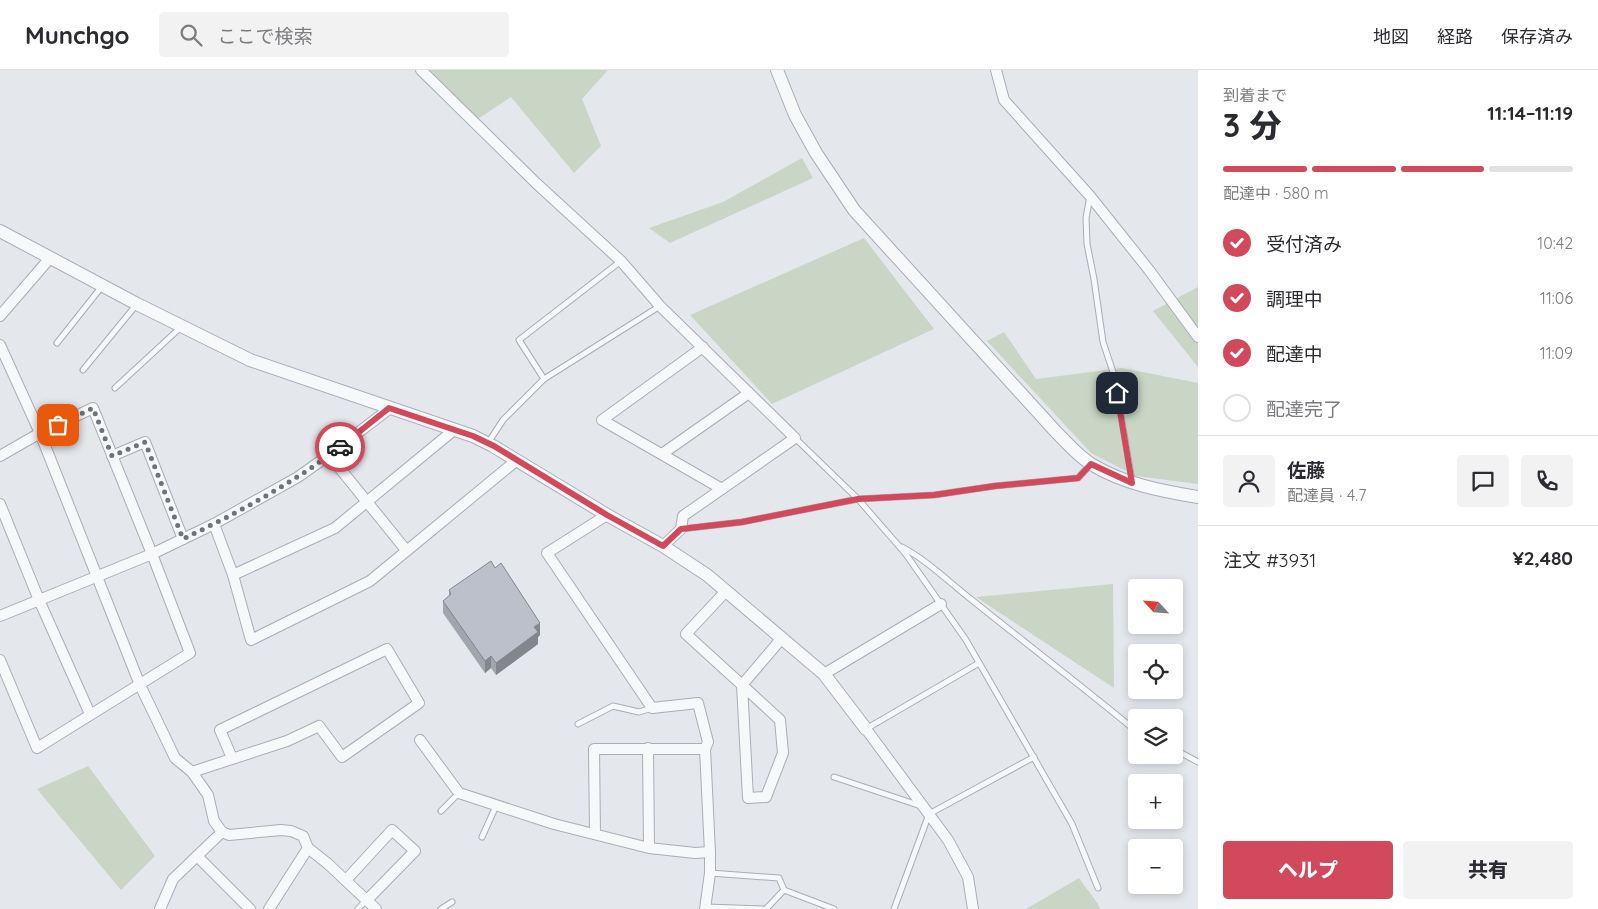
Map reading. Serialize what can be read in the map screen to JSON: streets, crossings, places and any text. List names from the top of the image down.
{
  "north": "top left",
  "page": {
    "header": "Munchgo",
    "search": "ここで検索",
    "nav": ["地図", "経路", "保存済み"],
    "heading": ["3 分", "到着まで", "11:14–11:19"],
    "panel": [
      "佐藤",
      "配達員 · 4.7",
      "注文 #3931",
      "¥2,480"
    ],
    "bar": "配達中 · 580 m",
    "list": [
      ["受付済み", "10:42"],
      ["調理中", "11:06"],
      ["配達中", "11:09"],
      "配達完了"
    ],
    "map_buttons": ["+", "−"],
    "buttons": ["ヘルプ", "共有"]
  }
}
